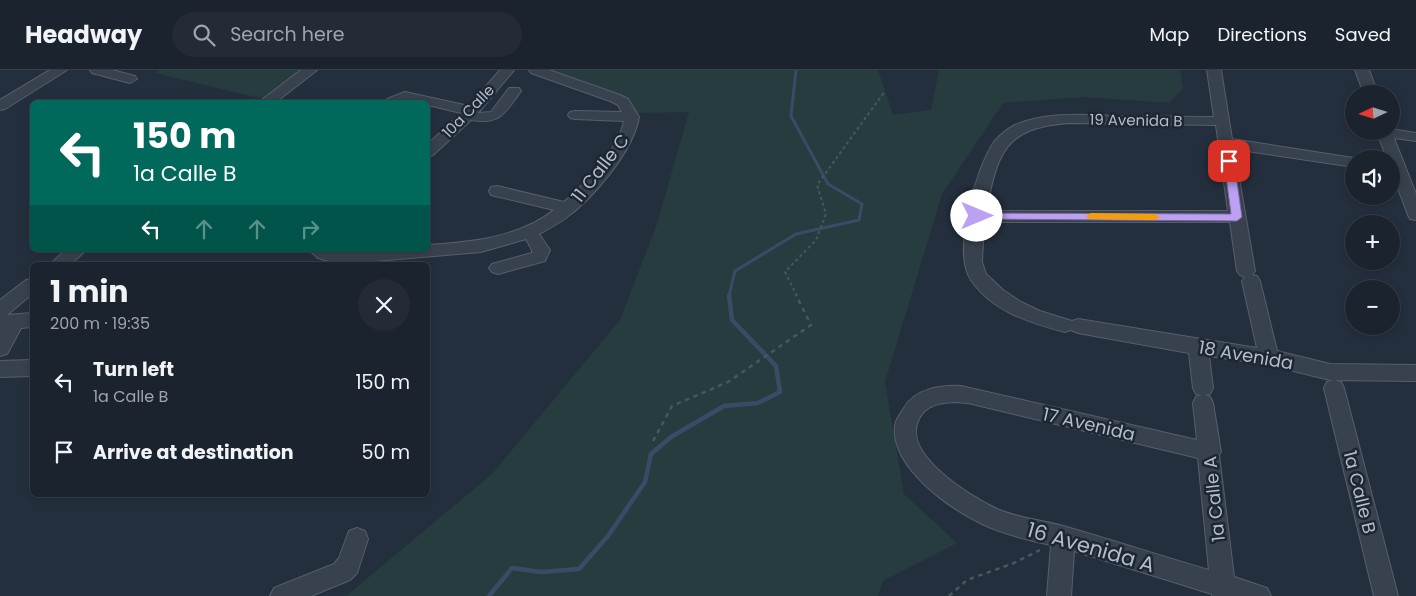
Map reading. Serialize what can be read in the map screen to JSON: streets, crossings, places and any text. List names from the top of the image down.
{
  "streets": {
    "street": [
      "10a Calle",
      "19 Avenida B",
      "11 Calle C",
      "18 Avenida",
      "17 Avenida",
      "1a Calle B",
      "1a Calle A",
      "16 Avenida A"
    ]
  },
  "crossings": [
    ["19 Avenida B", "18 Avenida"],
    ["18 Avenida", "1a Calle A"],
    ["17 Avenida", "1a Calle A"],
    ["17 Avenida", "16 Avenida A"],
    ["1a Calle A", "16 Avenida A"]
  ],
  "north": "left",
  "page": {
    "header": "Headway",
    "search": "Search here",
    "nav": ["Map", "Directions", "Saved"],
    "map_buttons": ["+", "−"],
    "turn": ["150 m", "1a Calle B"],
    "heading": ["1 min", "200 m · 19:35"],
    "list": [
      {
        "name": "Turn left",
        "note": "1a Calle B",
        "value": "150 m"
      },
      {
        "name": "Arrive at destination",
        "value": "50 m"
      }
    ]
  }
}
